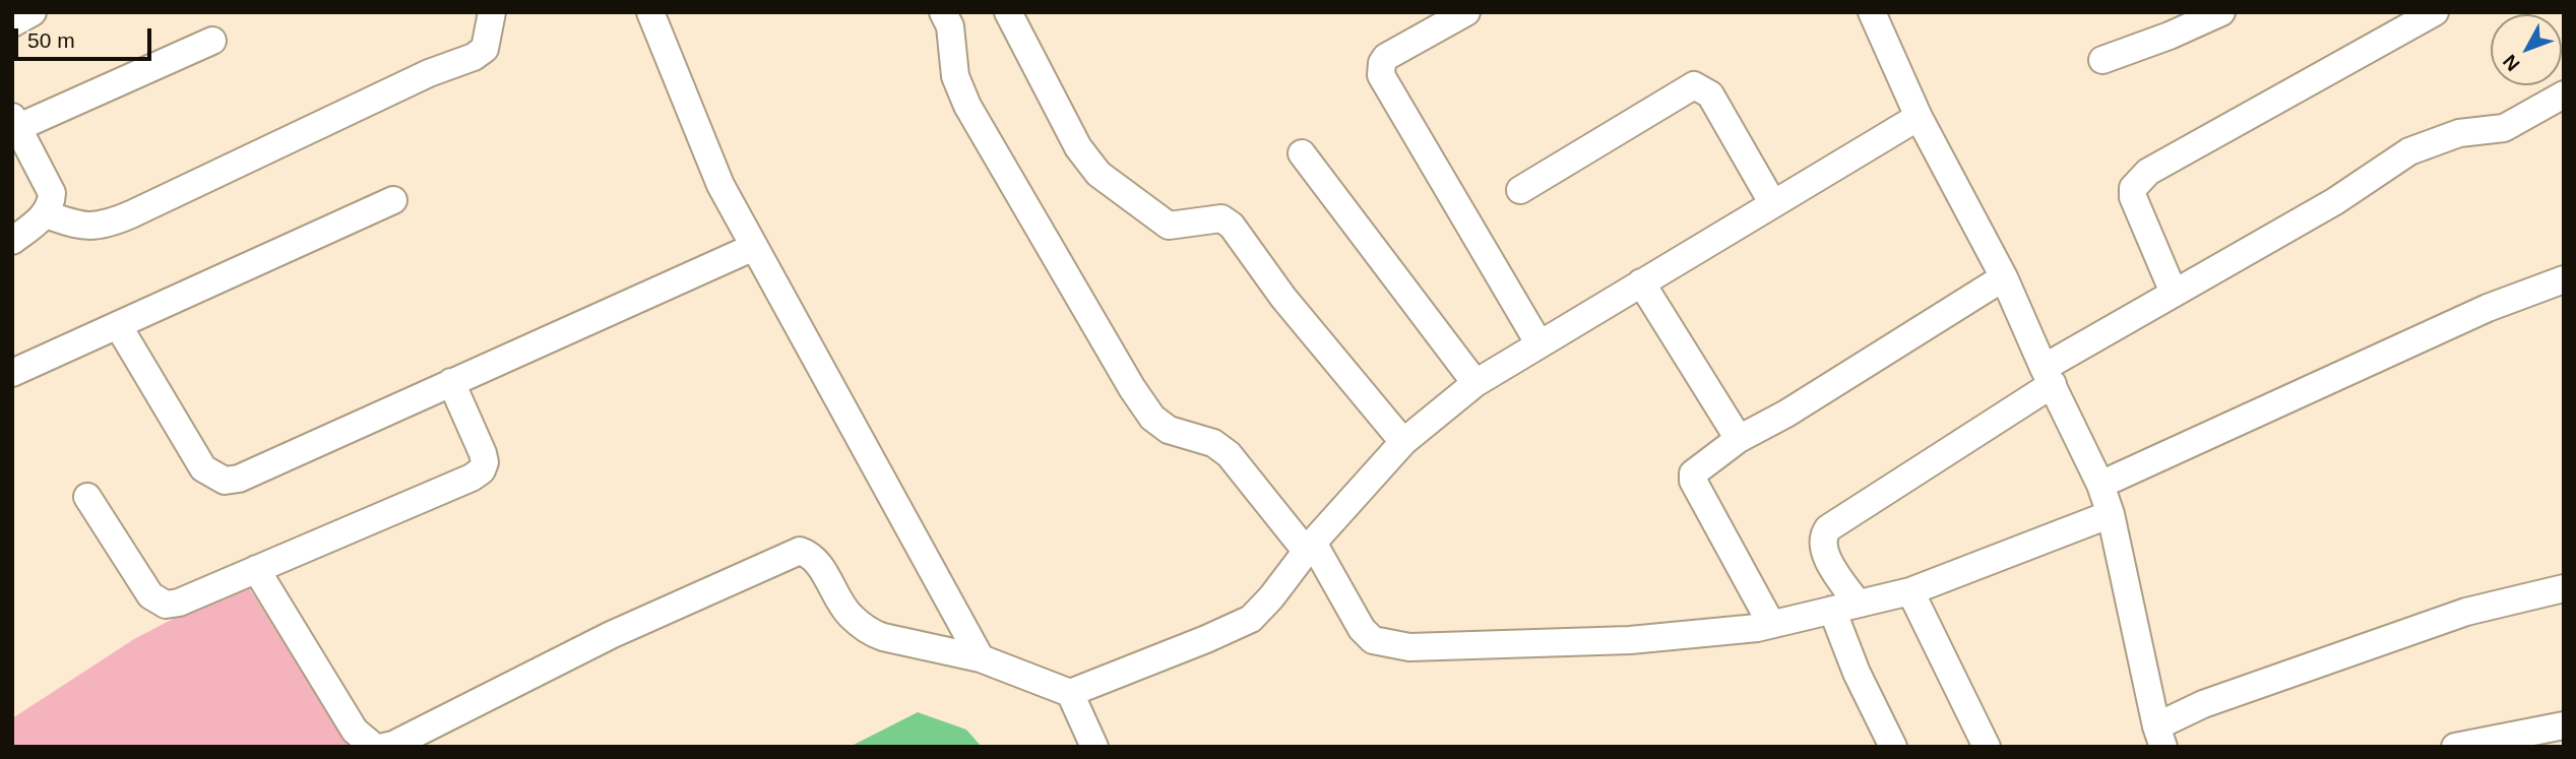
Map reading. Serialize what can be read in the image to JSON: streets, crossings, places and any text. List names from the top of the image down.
{
  "scale_bar": "50 m",
  "north": "bottom left"
}
